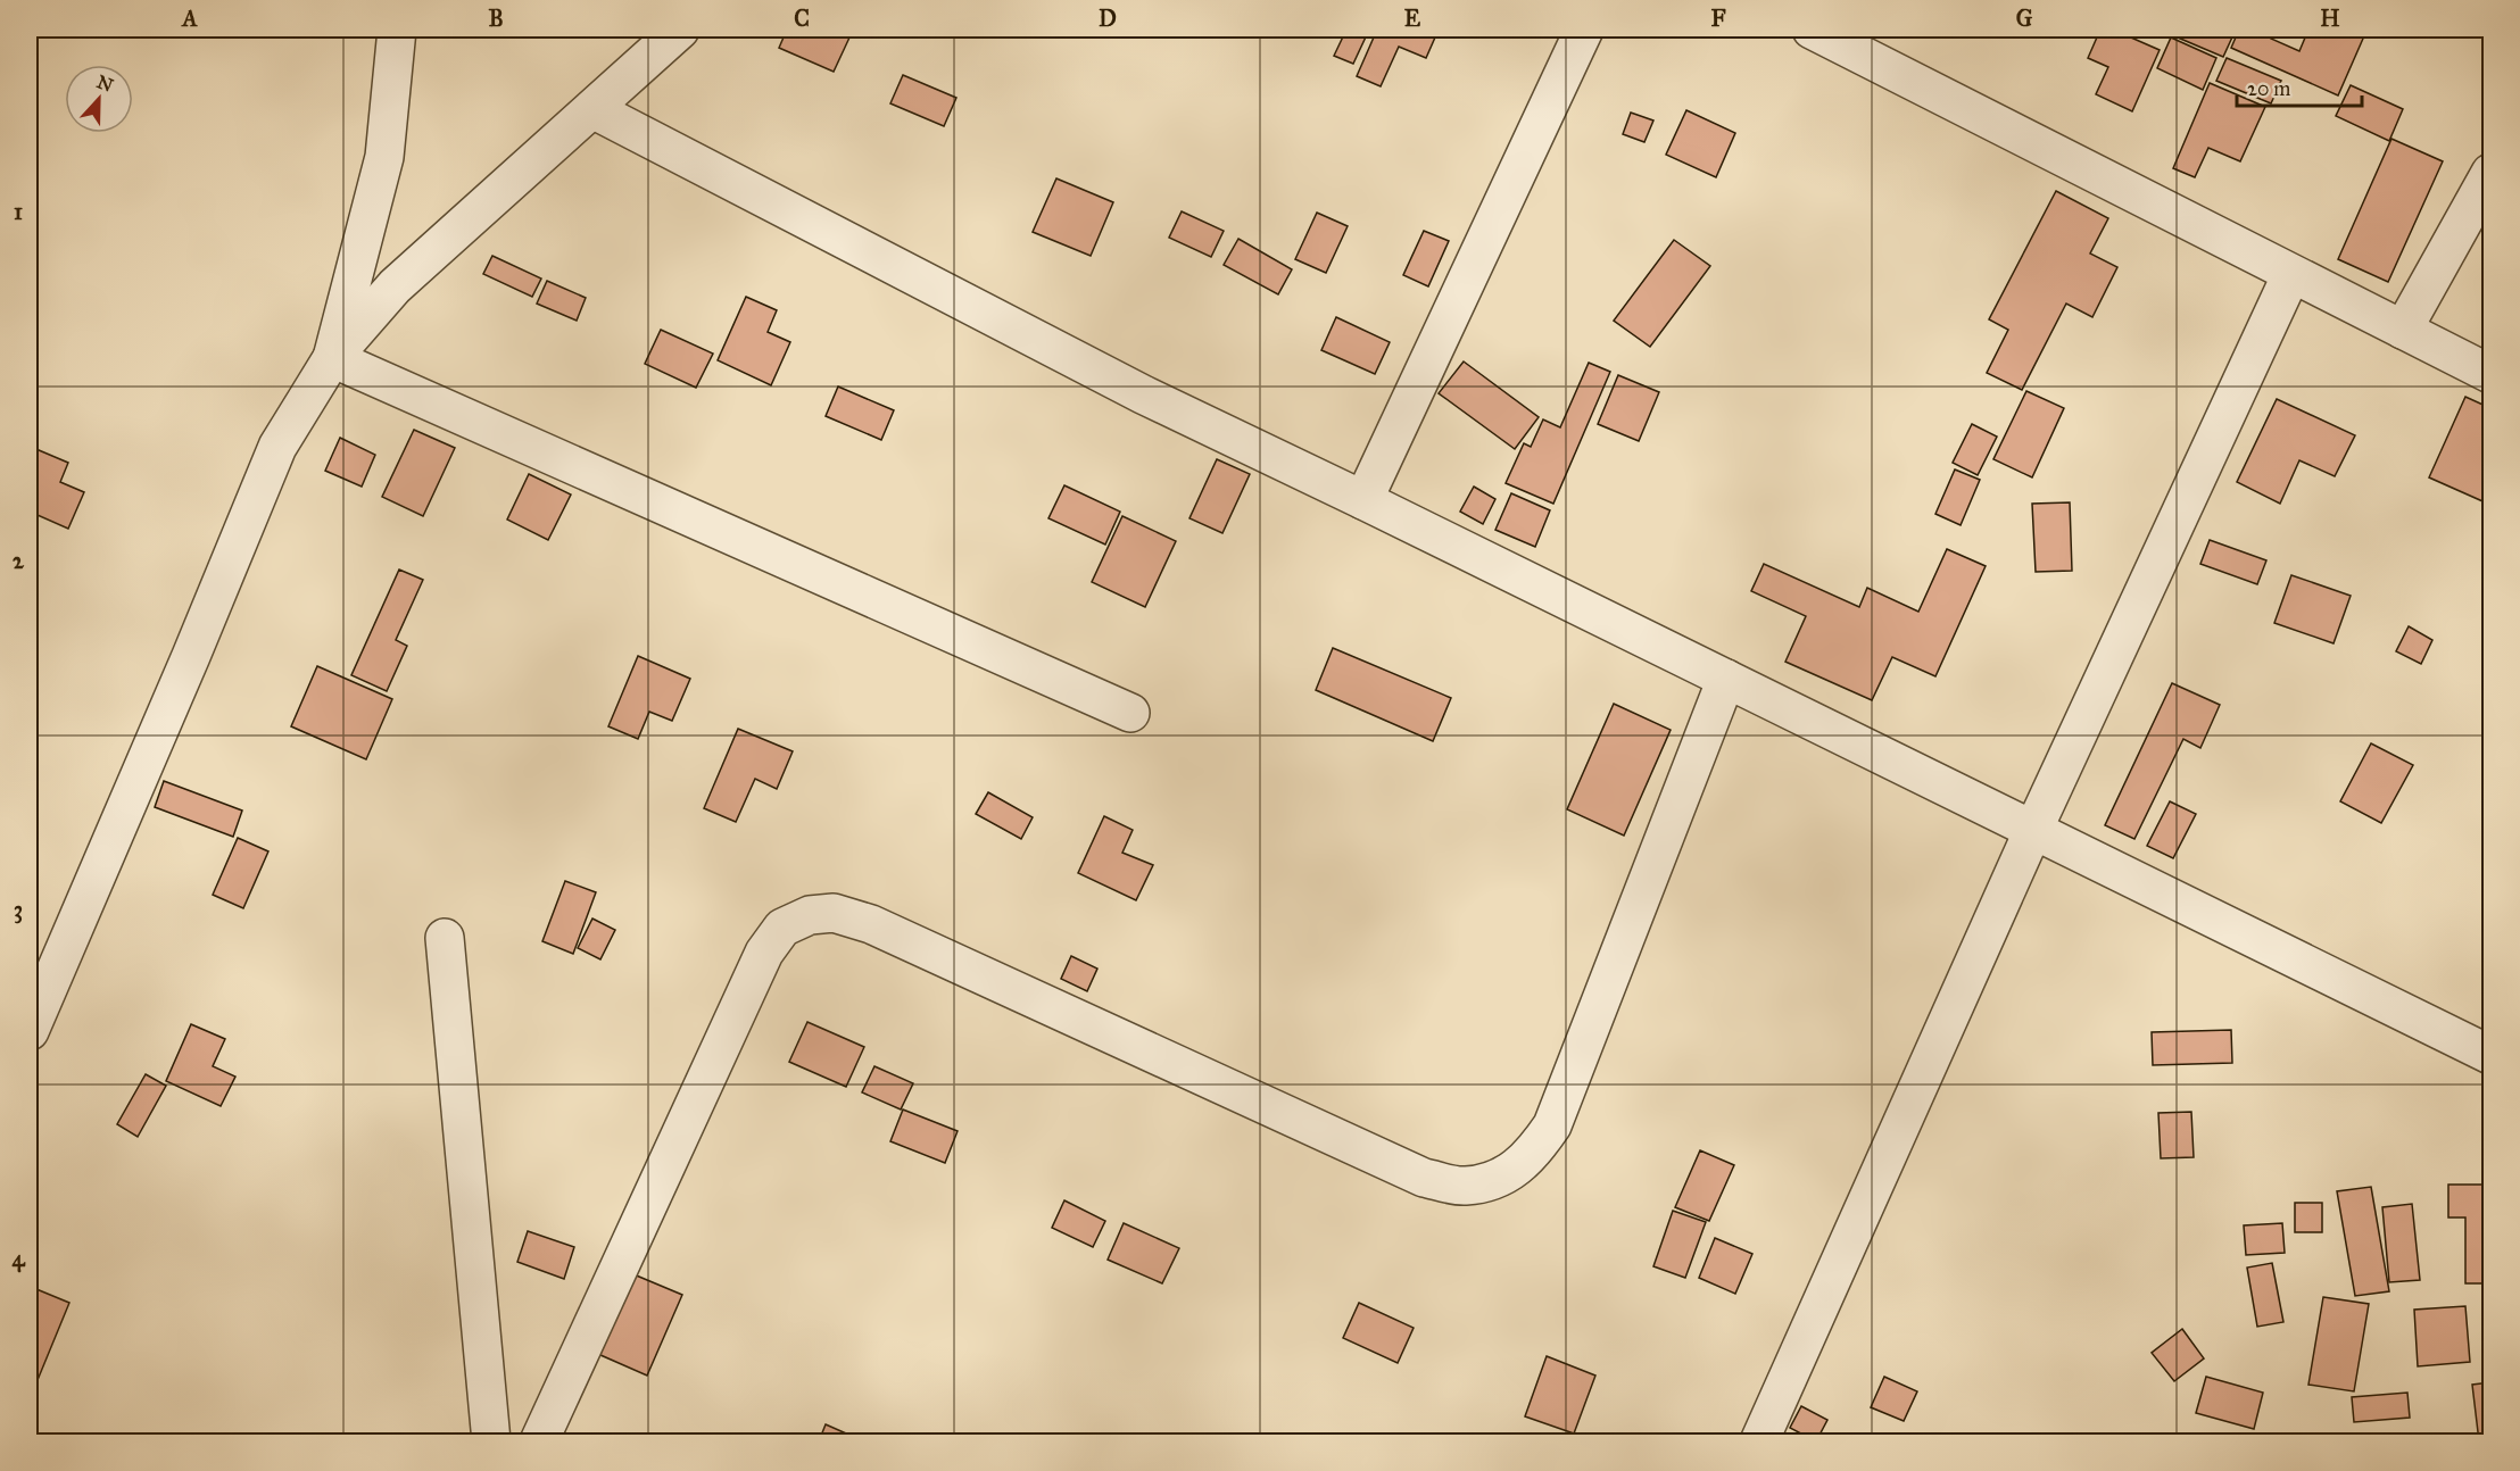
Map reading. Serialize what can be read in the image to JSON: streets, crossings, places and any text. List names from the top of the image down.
{
  "scale_bar": "20 m",
  "north": "top",
  "grid": {
    "columns": [
      "A",
      "B",
      "C",
      "D",
      "E",
      "F",
      "G",
      "H"
    ],
    "rows": [
      "1",
      "2",
      "3",
      "4"
    ]
  }
}
